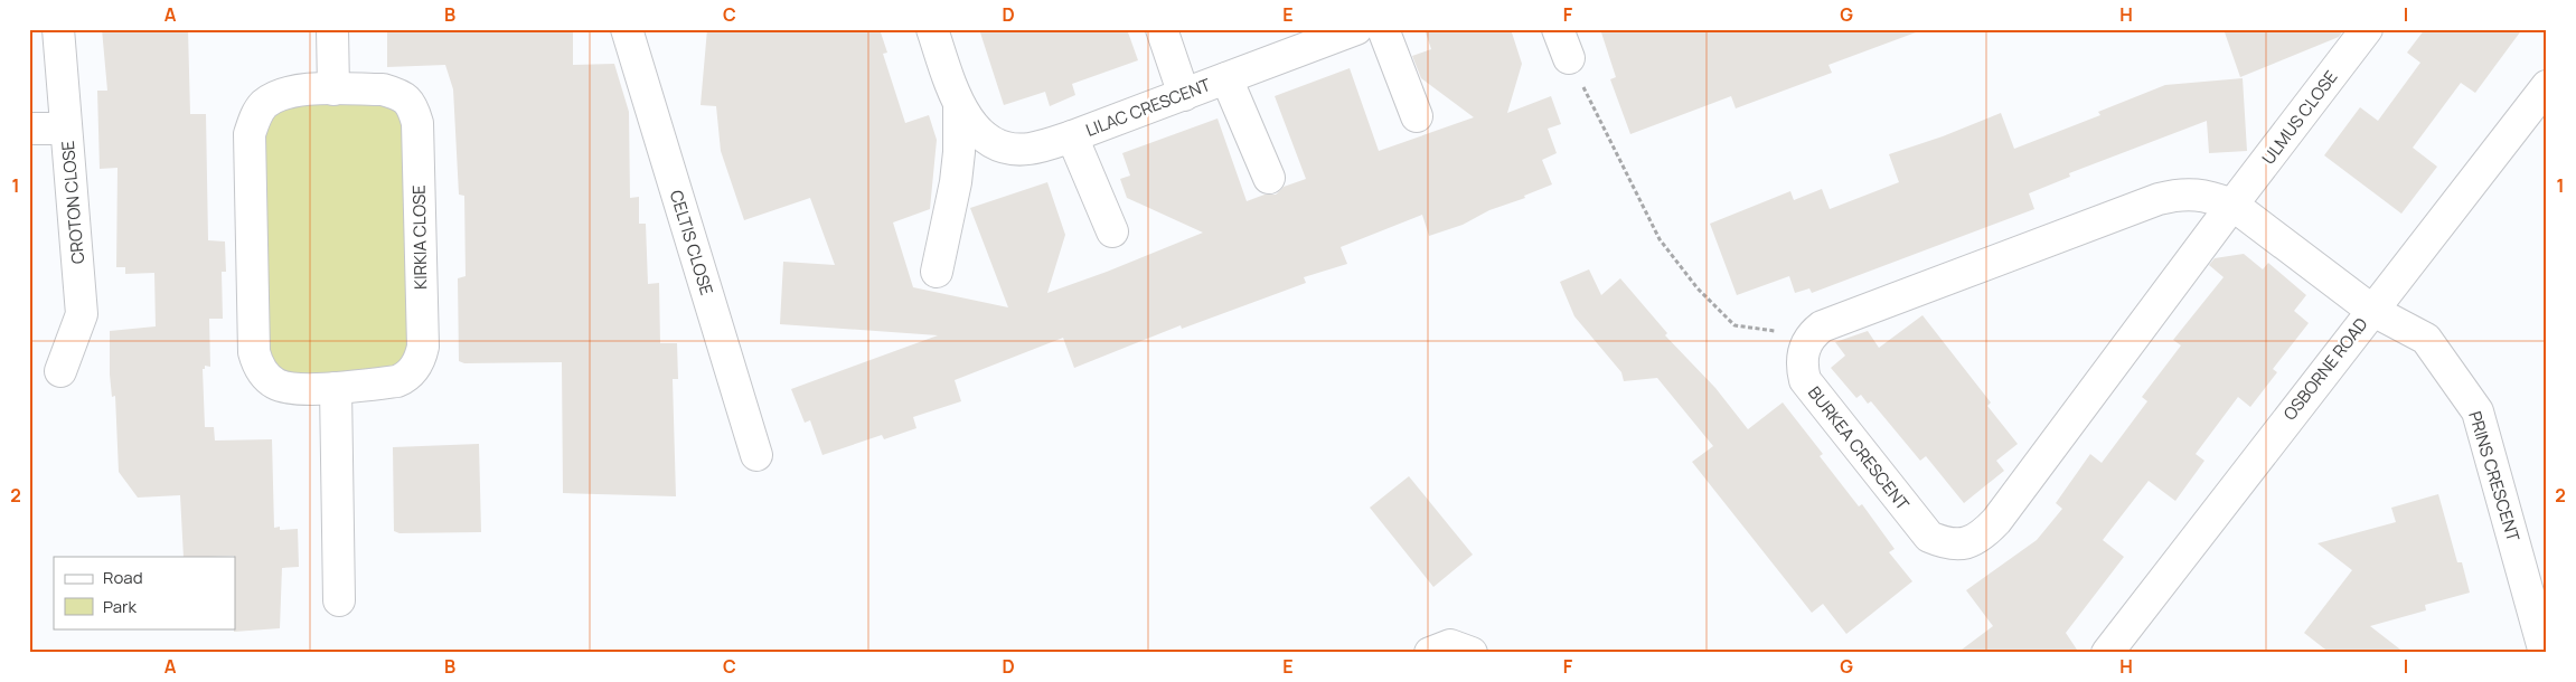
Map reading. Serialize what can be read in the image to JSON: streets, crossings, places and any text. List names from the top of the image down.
{
  "streets": {
    "street": [
      "LILAC CRESCENT",
      "ULMUS CLOSE",
      "CROTON CLOSE",
      "KIRKIA CLOSE",
      "CELTIS CLOSE",
      "OSBORNE ROAD",
      "BURKEA CRESCENT",
      "PRINS CRESCENT"
    ]
  },
  "crossings": [
    ["ULMUS CLOSE", "BURKEA CRESCENT"],
    ["OSBORNE ROAD", "PRINS CRESCENT"]
  ],
  "legend": ["Road", "Park"],
  "grid": {
    "columns": [
      "A",
      "B",
      "C",
      "D",
      "E",
      "F",
      "G",
      "H",
      "I"
    ],
    "rows": ["1", "2"]
  }
}
